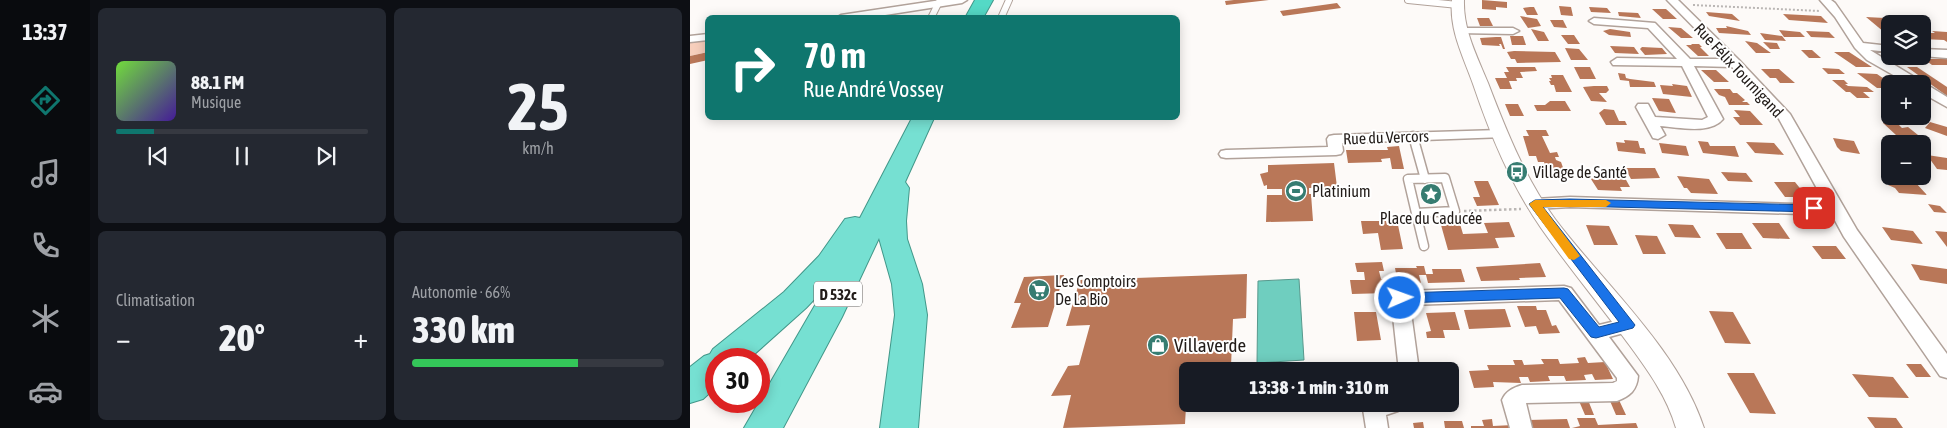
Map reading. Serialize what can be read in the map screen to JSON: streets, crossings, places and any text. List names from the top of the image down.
{
  "streets": {
    "highway": ["D 532c"],
    "street": ["Rue Félix Tournigand", "Rue du Vercors"]
  },
  "places": {
    "bus stop": ["Village de Santé"],
    "sports": ["Platinium"],
    "place": ["Place du Caducée"],
    "supermarket": ["Les Comptoirs De La Bio"],
    "shop": ["Villaverde"]
  },
  "page": {
    "tabs": "13:37",
    "tile": [
      ["25", "km/h"],
      "Climatisation",
      ["Autonomie · 66%", "330 km"]
    ],
    "map_buttons": ["+", "−"],
    "turn": ["70 m", "Rue André Vossey"],
    "song": ["88.1 FM", "Musique"],
    "heat": ["−", "20°", "+"],
    "limit": "30",
    "trip": "13:38 · 1 min · 310 m"
  }
}
